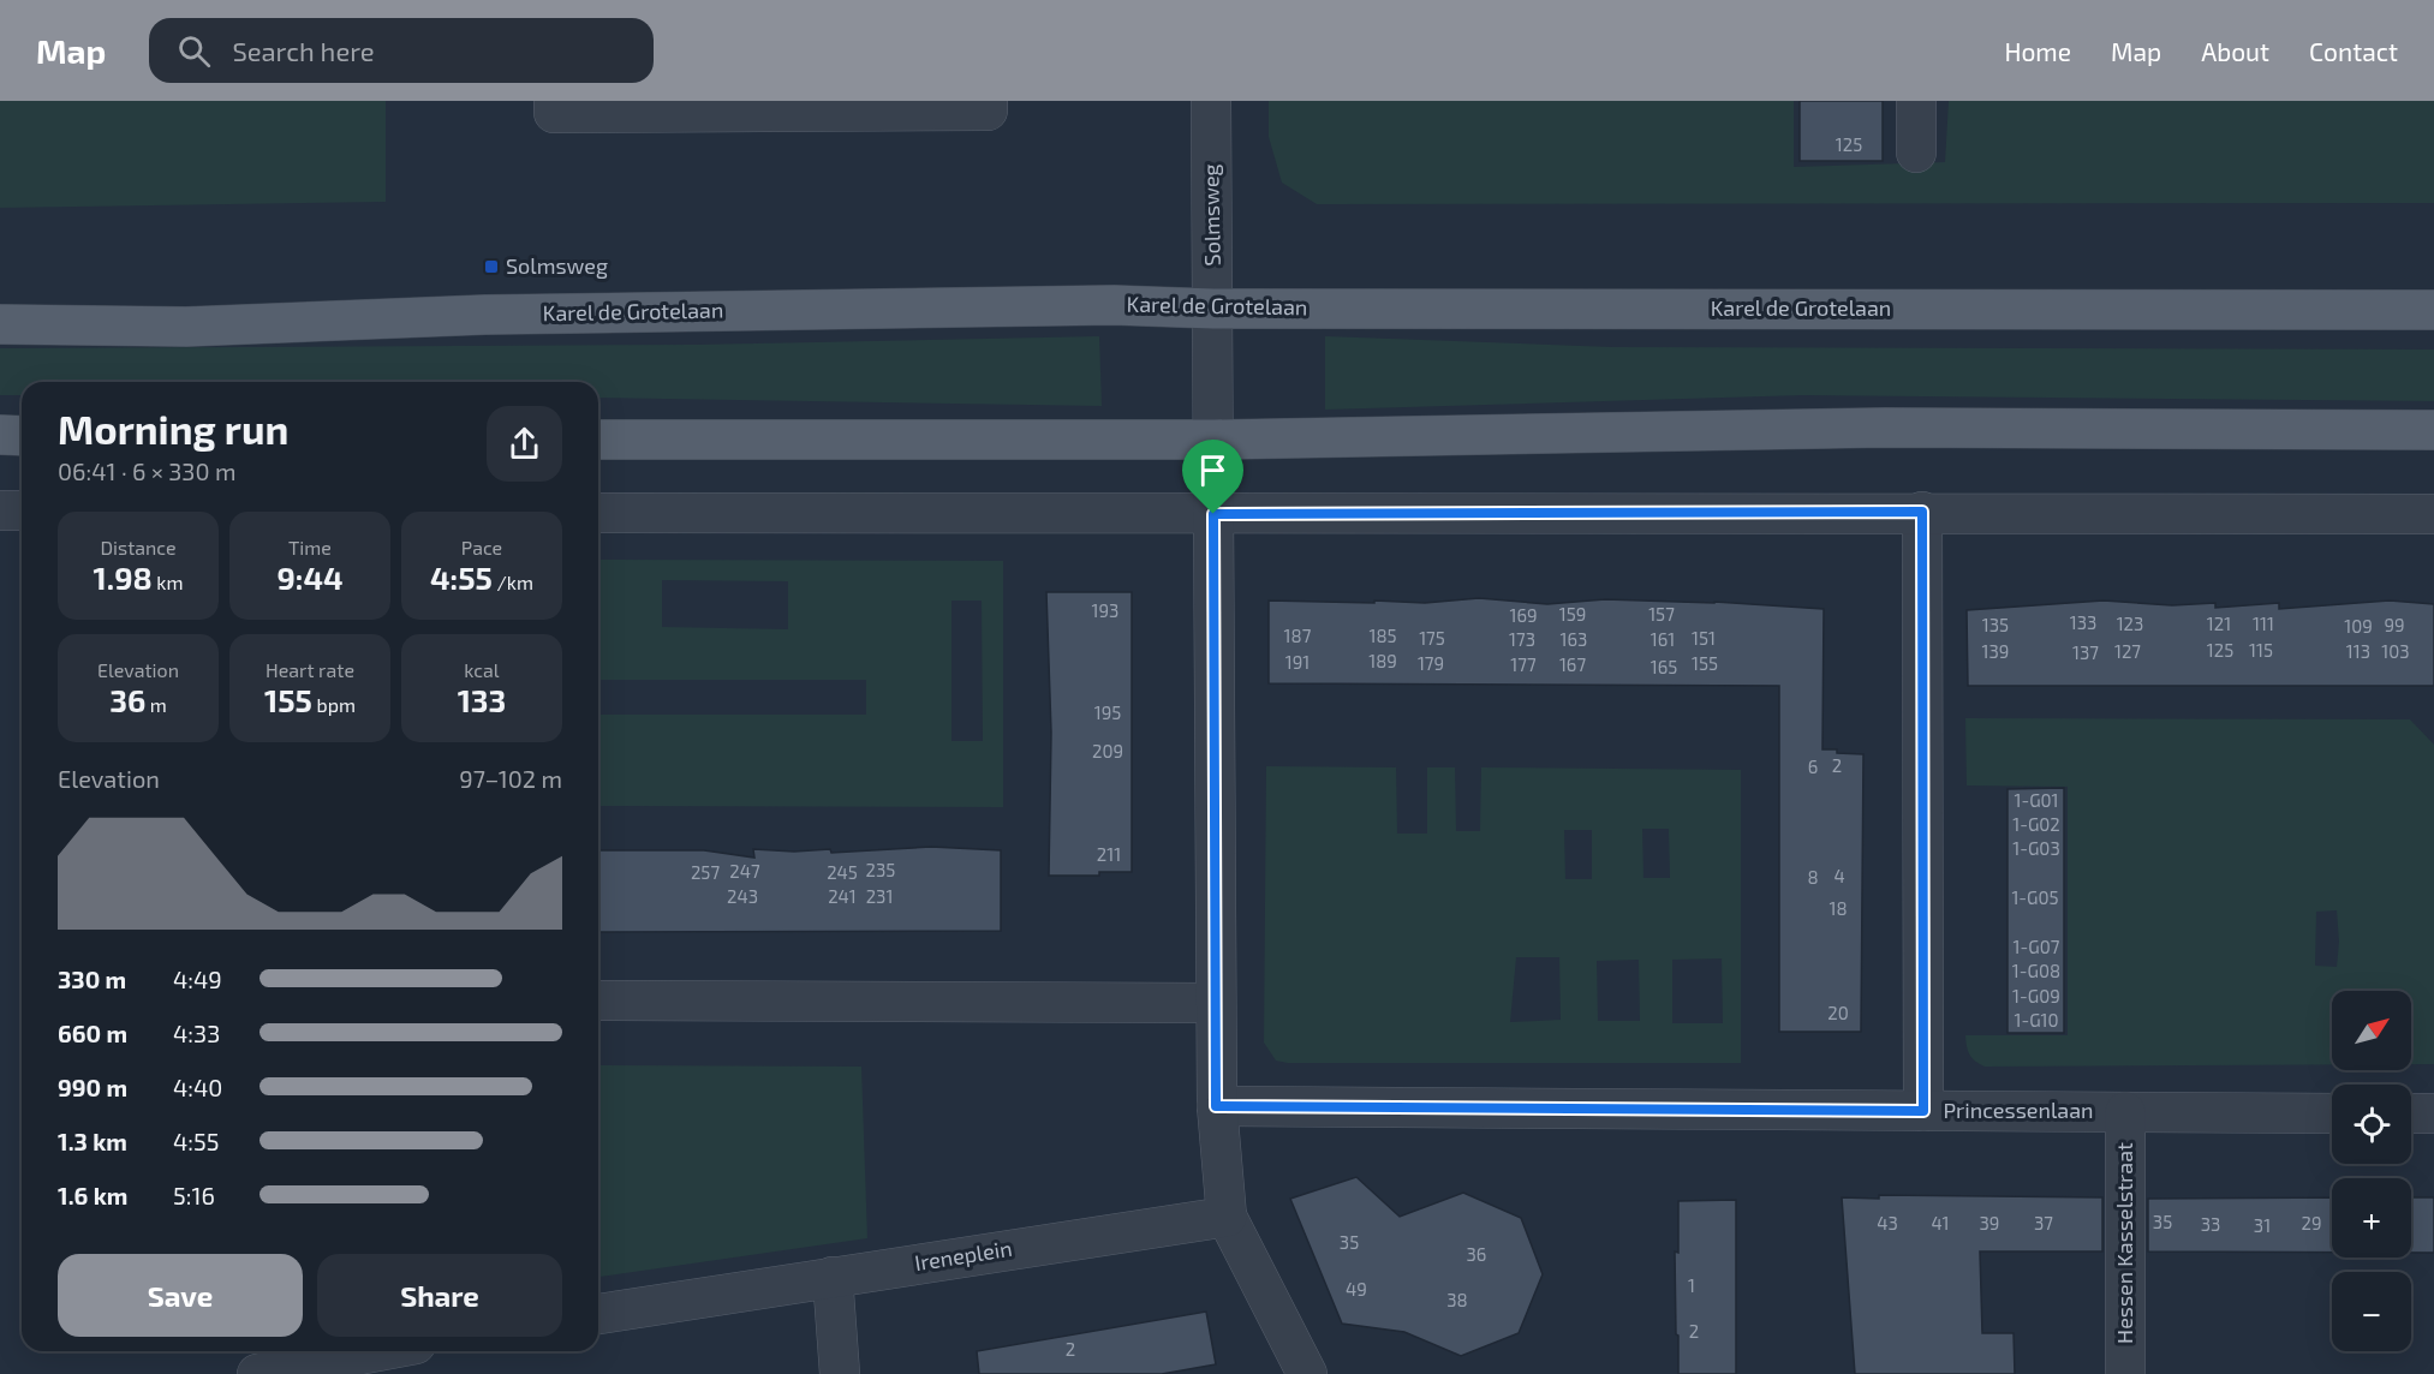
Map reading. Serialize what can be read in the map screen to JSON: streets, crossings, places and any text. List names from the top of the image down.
{
  "streets": {
    "main road": ["Karel de Grotelaan"],
    "street": [
      "Solmsweg",
      "Princessenlaan",
      "Hessen Kasselstraat",
      "Ireneplein"
    ]
  },
  "crossings": [
    ["Solmsweg", "Karel de Grotelaan"],
    ["Solmsweg", "Princessenlaan"],
    ["Princessenlaan", "Hessen Kasselstraat"]
  ],
  "places": {
    "transit": ["Solmsweg"]
  },
  "house_numbers": [
    "125",
    "193",
    "159",
    "157",
    "169",
    "133",
    "123",
    "121",
    "111",
    "135",
    "99",
    "109",
    "187",
    "185",
    "175",
    "151",
    "173",
    "163",
    "161",
    "125",
    "115",
    "139",
    "127",
    "113",
    "103",
    "137",
    "189",
    "191",
    "179",
    "155",
    "177",
    "167",
    "165",
    "195",
    "209",
    "2",
    "6",
    "1-G01",
    "1-G02",
    "1-G03",
    "211",
    "235",
    "247",
    "257",
    "245",
    "4",
    "8",
    "243",
    "241",
    "231",
    "1-G05",
    "18",
    "1-G07",
    "1-G08",
    "1-G09",
    "20",
    "1-G10",
    "35",
    "43",
    "41",
    "39",
    "37",
    "29",
    "33",
    "31",
    "35",
    "36",
    "1",
    "49",
    "38",
    "2",
    "2"
  ],
  "north": "top right",
  "page": {
    "header": "Map",
    "search": "Search here",
    "nav": [
      "Home",
      "Map",
      "About",
      "Contact"
    ],
    "heading": ["Morning run", "06:41 · 6 × 330 m"],
    "stats": [
      ["Distance", "1.98 km"],
      ["Time", "9:44"],
      ["Pace", "4:55 /km"],
      ["Elevation", "36 m"],
      ["Heart rate", "155 bpm"],
      ["kcal", "133"]
    ],
    "chart": ["Elevation", "97–102 m"],
    "list": [
      {
        "name": "330 m",
        "note": "4:49"
      },
      {
        "name": "660 m",
        "note": "4:33"
      },
      {
        "name": "990 m",
        "note": "4:40"
      },
      {
        "name": "1.3 km",
        "note": "4:55"
      },
      {
        "name": "1.6 km",
        "note": "5:16"
      }
    ],
    "map_buttons": ["+", "−"],
    "buttons": ["Save", "Share"]
  }
}
